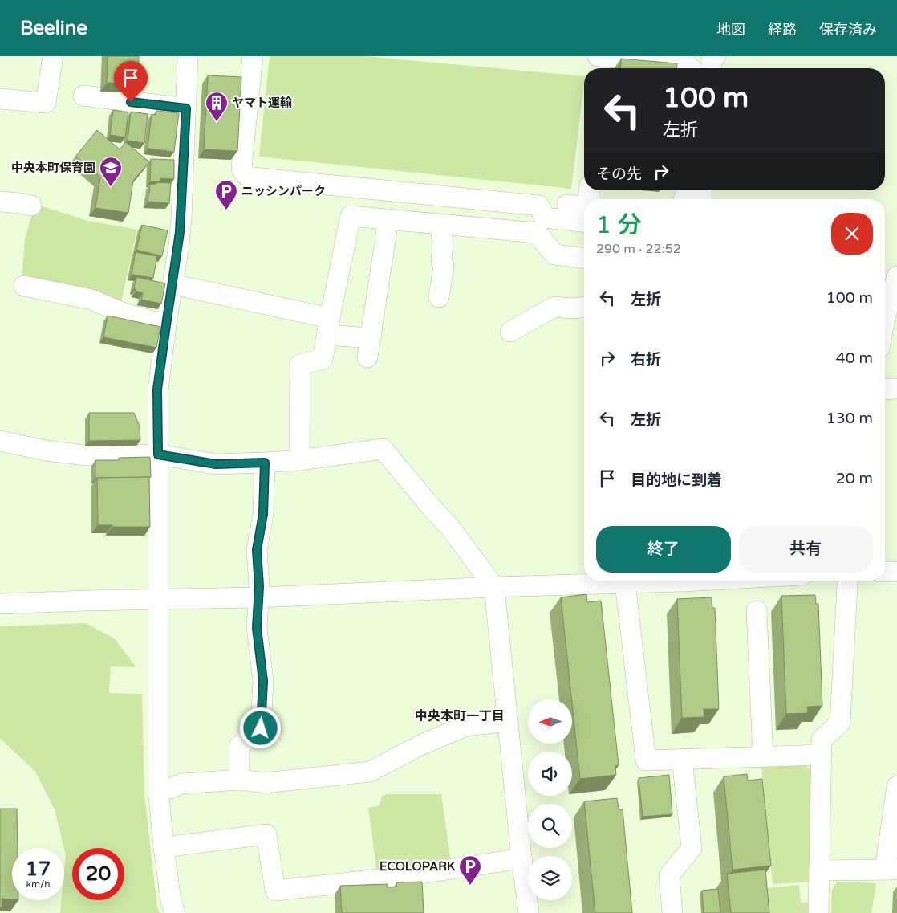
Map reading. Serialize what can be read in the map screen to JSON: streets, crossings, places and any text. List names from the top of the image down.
{
  "districts": ["中央本町一丁目"],
  "places": {
    "building": ["ヤマト運輸"],
    "school or university": ["中央本町保育園"],
    "parking": ["ニッシンパーク", "ECOLOPARK"]
  },
  "north": "left",
  "page": {
    "header": "Beeline",
    "nav": ["地図", "経路", "保存済み"],
    "turn": ["100 m", "左折"],
    "then": "その先",
    "heading": ["1 分", "290 m · 22:52"],
    "list": [
      {
        "name": "左折",
        "value": "100 m"
      },
      {
        "name": "右折",
        "value": "40 m"
      },
      {
        "name": "左折",
        "value": "130 m"
      },
      {
        "name": "目的地に到着",
        "value": "20 m"
      }
    ],
    "buttons": ["終了", "共有"],
    "speed": "17 km/h",
    "limit": "20"
  }
}
